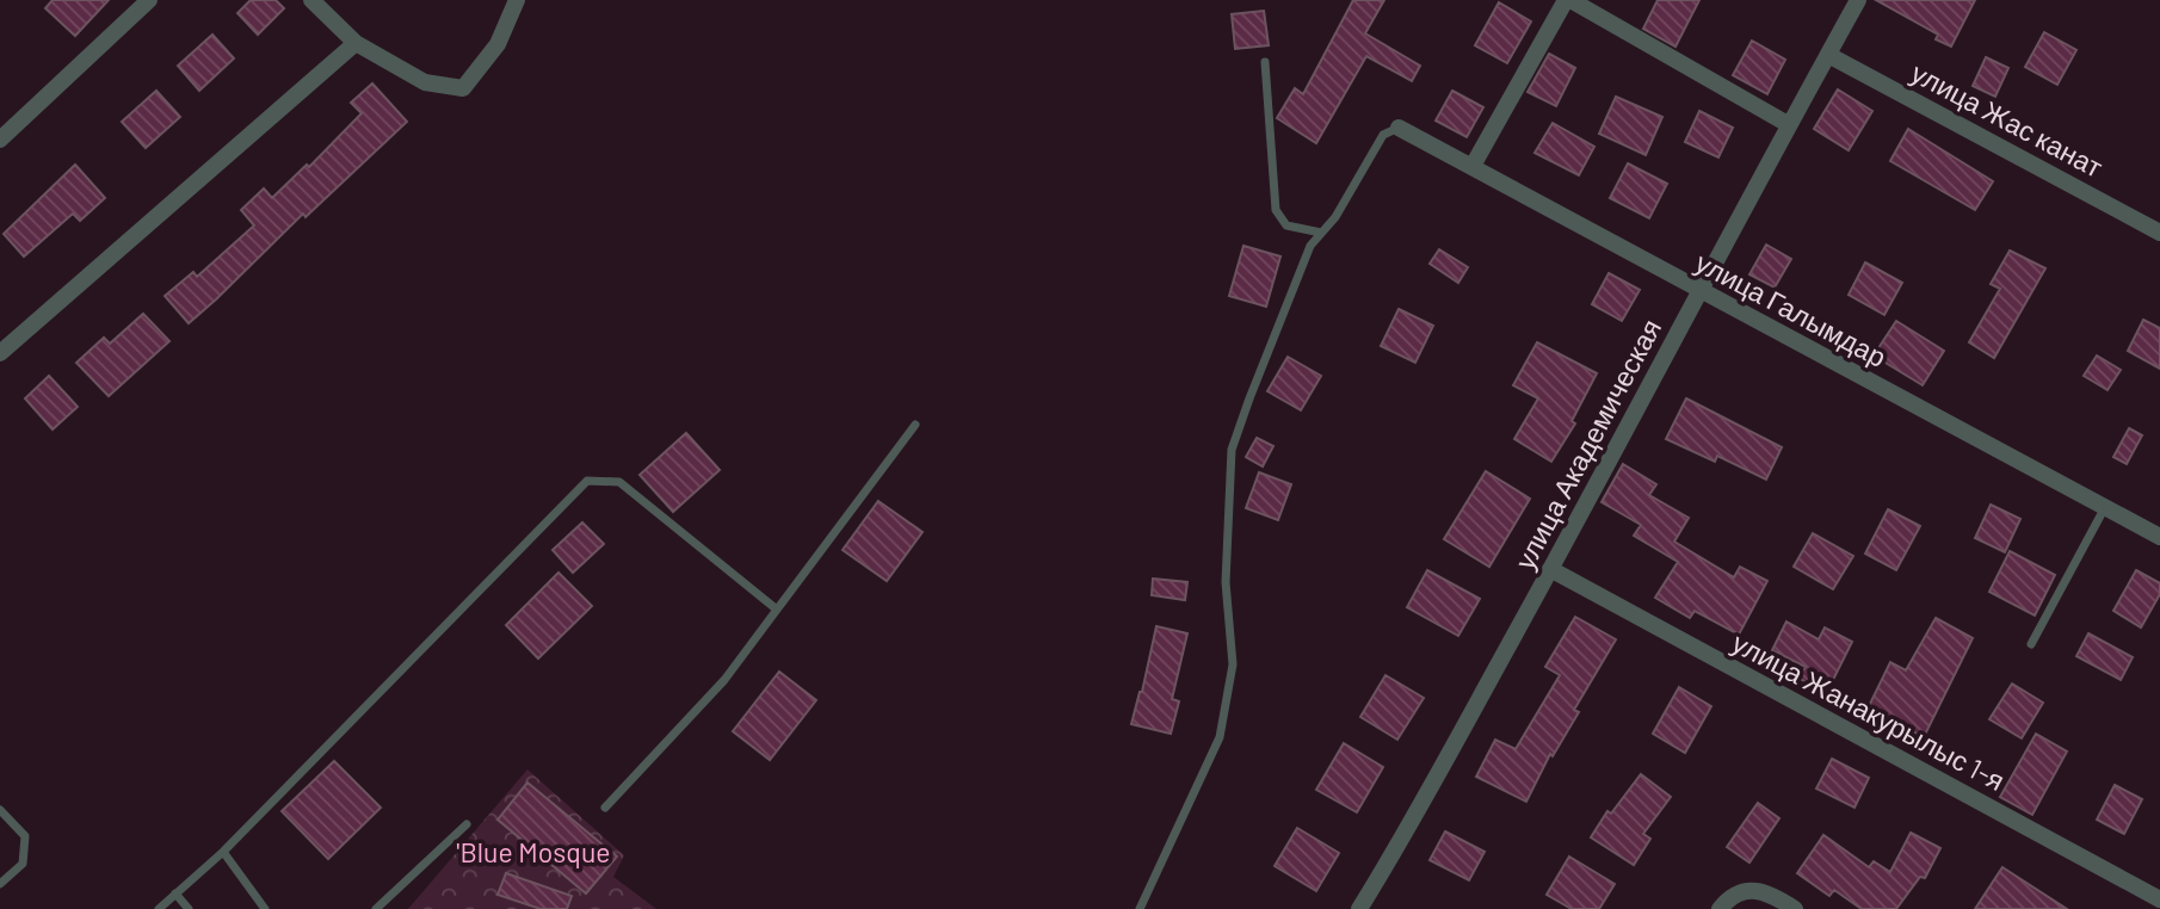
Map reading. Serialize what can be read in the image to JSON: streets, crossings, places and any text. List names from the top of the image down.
{
  "streets": {
    "street": [
      "улица Жас канат",
      "улица Галымдар",
      "улица Академическая",
      "улица Жанакурылыс 1-я"
    ]
  },
  "crossings": [
    ["улица Жас канат", "улица Академическая"],
    ["улица Галымдар", "улица Академическая"],
    ["улица Академическая", "улица Жанакурылыс 1-я"]
  ],
  "parks": ["'Blue Mosque"]
}
